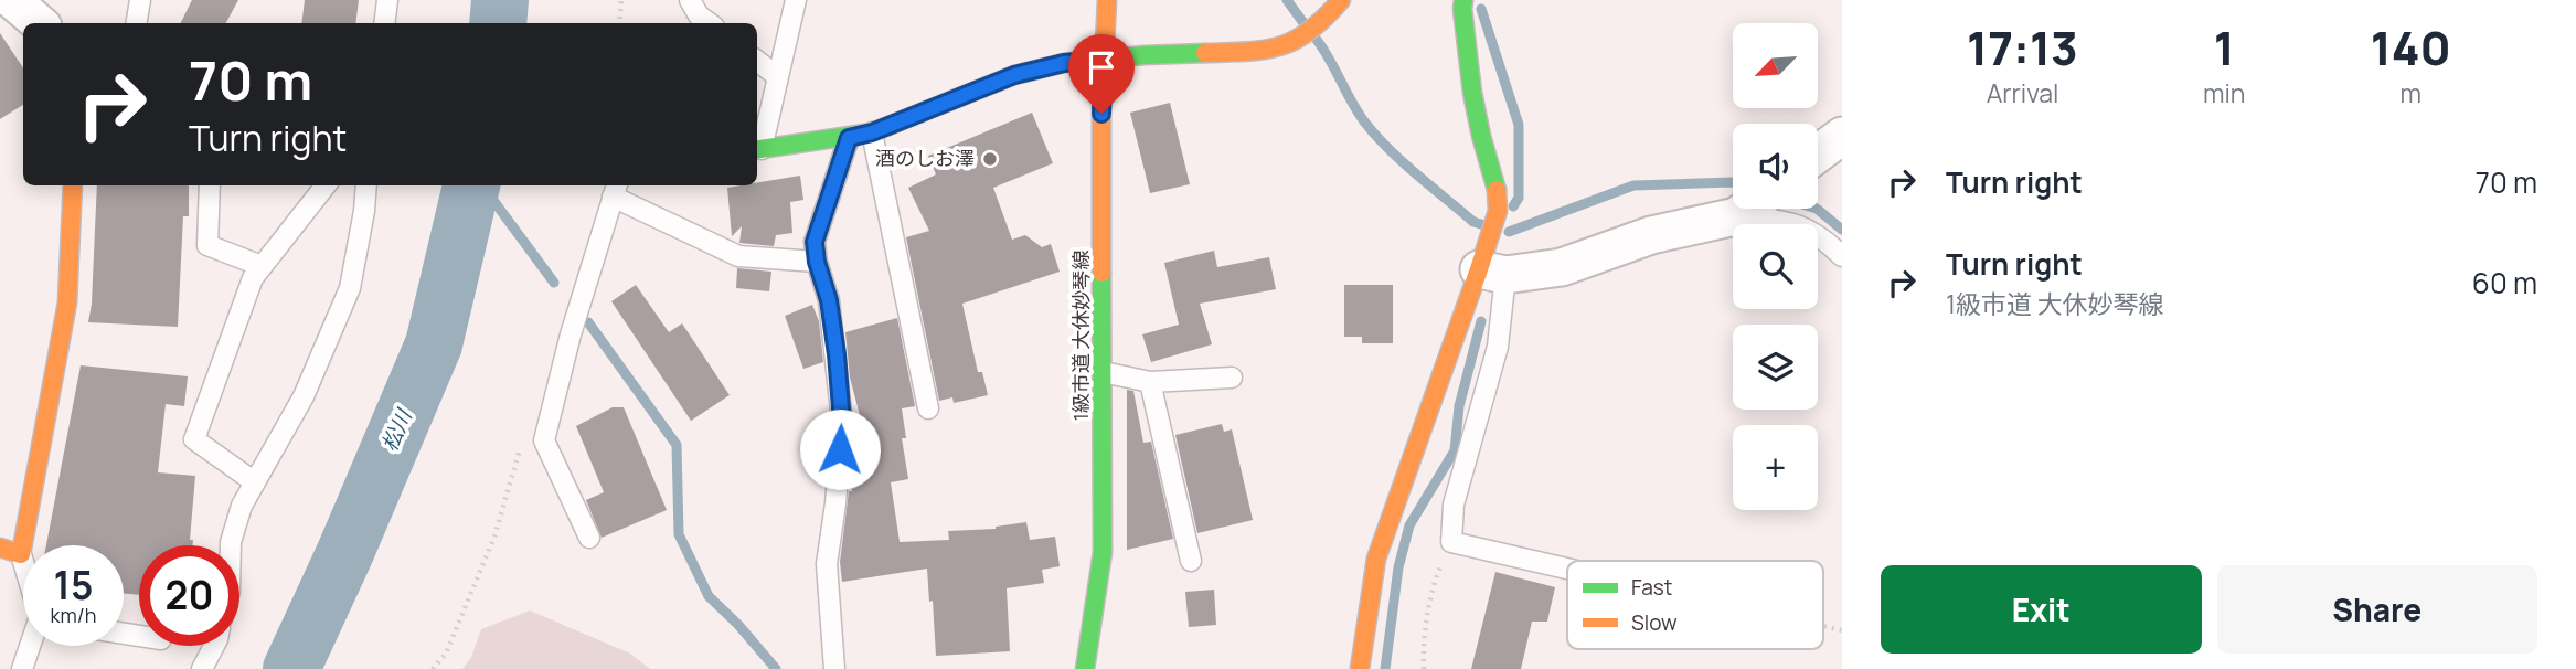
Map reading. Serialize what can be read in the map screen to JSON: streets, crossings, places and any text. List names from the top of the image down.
{
  "streets": {
    "street": ["1級市道 大休妙琴線"]
  },
  "water": ["松川"],
  "places": ["酒のしお澤"],
  "legend": ["Fast", "Slow"],
  "north": "bottom left",
  "page": {
    "eta": [
      "17:13",
      "Arrival",
      "1",
      "min",
      "140",
      "m"
    ],
    "map_buttons": "+",
    "turn": ["70 m", "Turn right"],
    "list": [
      {
        "name": "Turn right",
        "value": "70 m"
      },
      {
        "name": "Turn right",
        "note": "1級市道 大休妙琴線",
        "value": "60 m"
      }
    ],
    "speed": "15 km/h",
    "limit": "20",
    "buttons": ["Exit", "Share"]
  }
}
